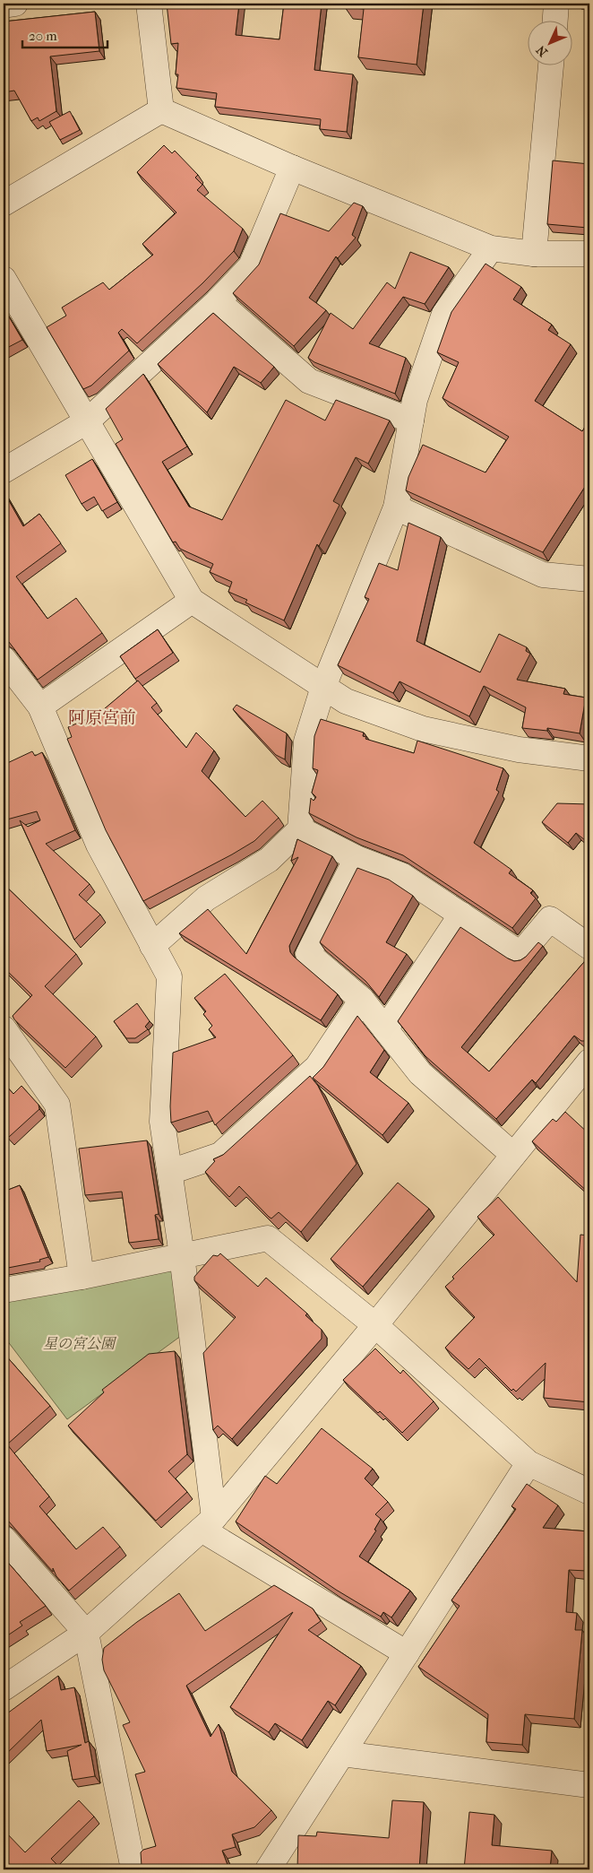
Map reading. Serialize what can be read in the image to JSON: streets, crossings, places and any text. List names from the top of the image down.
{
  "districts": ["阿原宮前"],
  "parks": ["星の宮公園"],
  "scale_bar": "20 m",
  "north": "bottom left"
}
